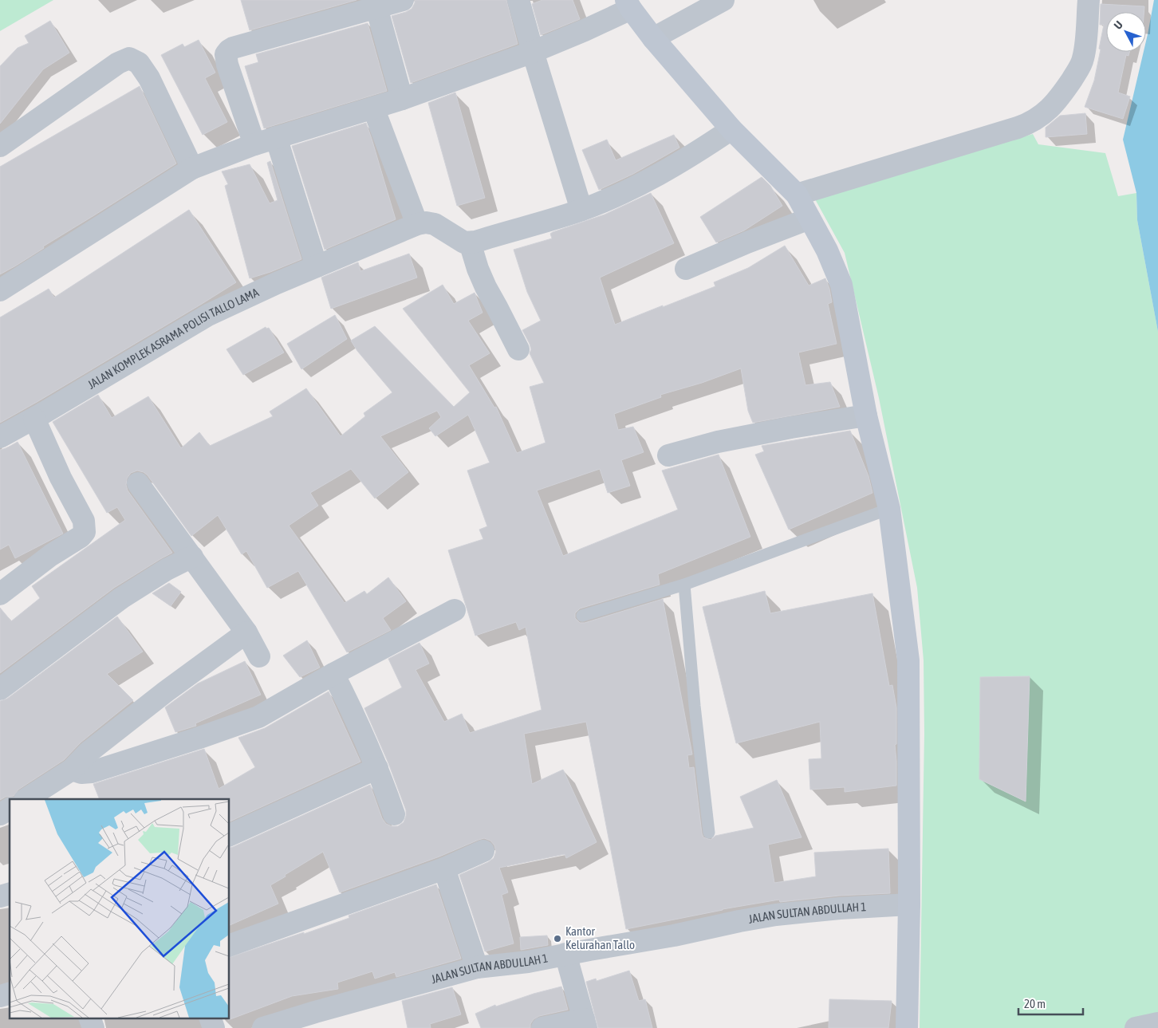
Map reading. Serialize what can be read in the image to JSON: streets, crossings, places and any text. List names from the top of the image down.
{
  "streets": {
    "street": ["JALAN KOMPLEK ASRAMA POLISI TALLO LAMA", "JALAN SULTAN ABDULLAH 1"]
  },
  "places": ["Kantor Kelurahan Tallo"],
  "scale_bar": "20 m",
  "north": "top left"
}
